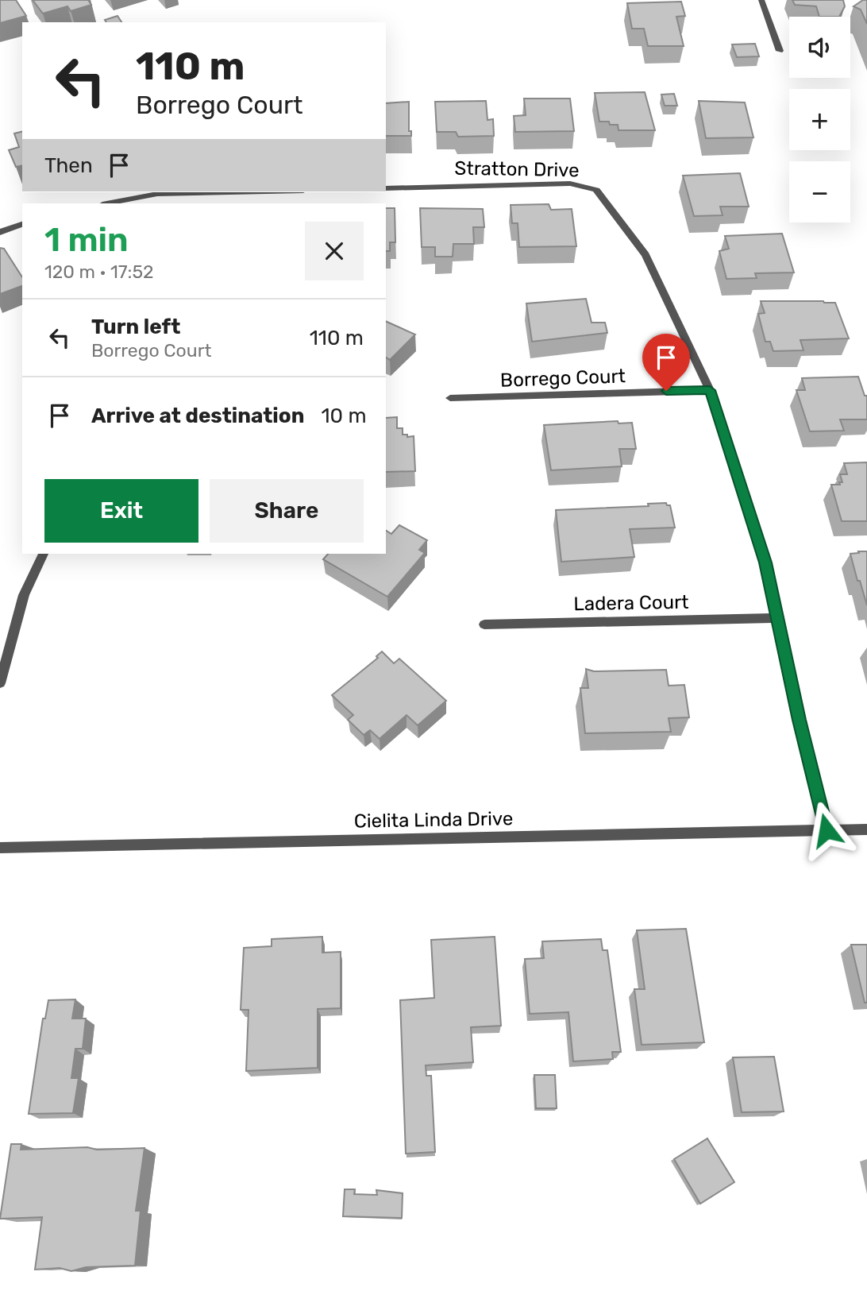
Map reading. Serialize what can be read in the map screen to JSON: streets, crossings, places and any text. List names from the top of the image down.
{
  "streets": {
    "street": [
      "Stratton Drive",
      "Borrego Court",
      "Ladera Court",
      "Cielita Linda Drive"
    ]
  },
  "crossings": [
    ["Stratton Drive", "Borrego Court"],
    ["Stratton Drive", "Ladera Court"],
    ["Stratton Drive", "Cielita Linda Drive"]
  ],
  "page": {
    "map_buttons": ["+", "−"],
    "turn": ["110 m", "Borrego Court"],
    "then": "Then",
    "heading": ["1 min", "120 m · 17:52"],
    "list": [
      {
        "name": "Turn left",
        "note": "Borrego Court",
        "value": "110 m"
      },
      {
        "name": "Arrive at destination",
        "value": "10 m"
      }
    ],
    "buttons": ["Exit", "Share"]
  }
}
